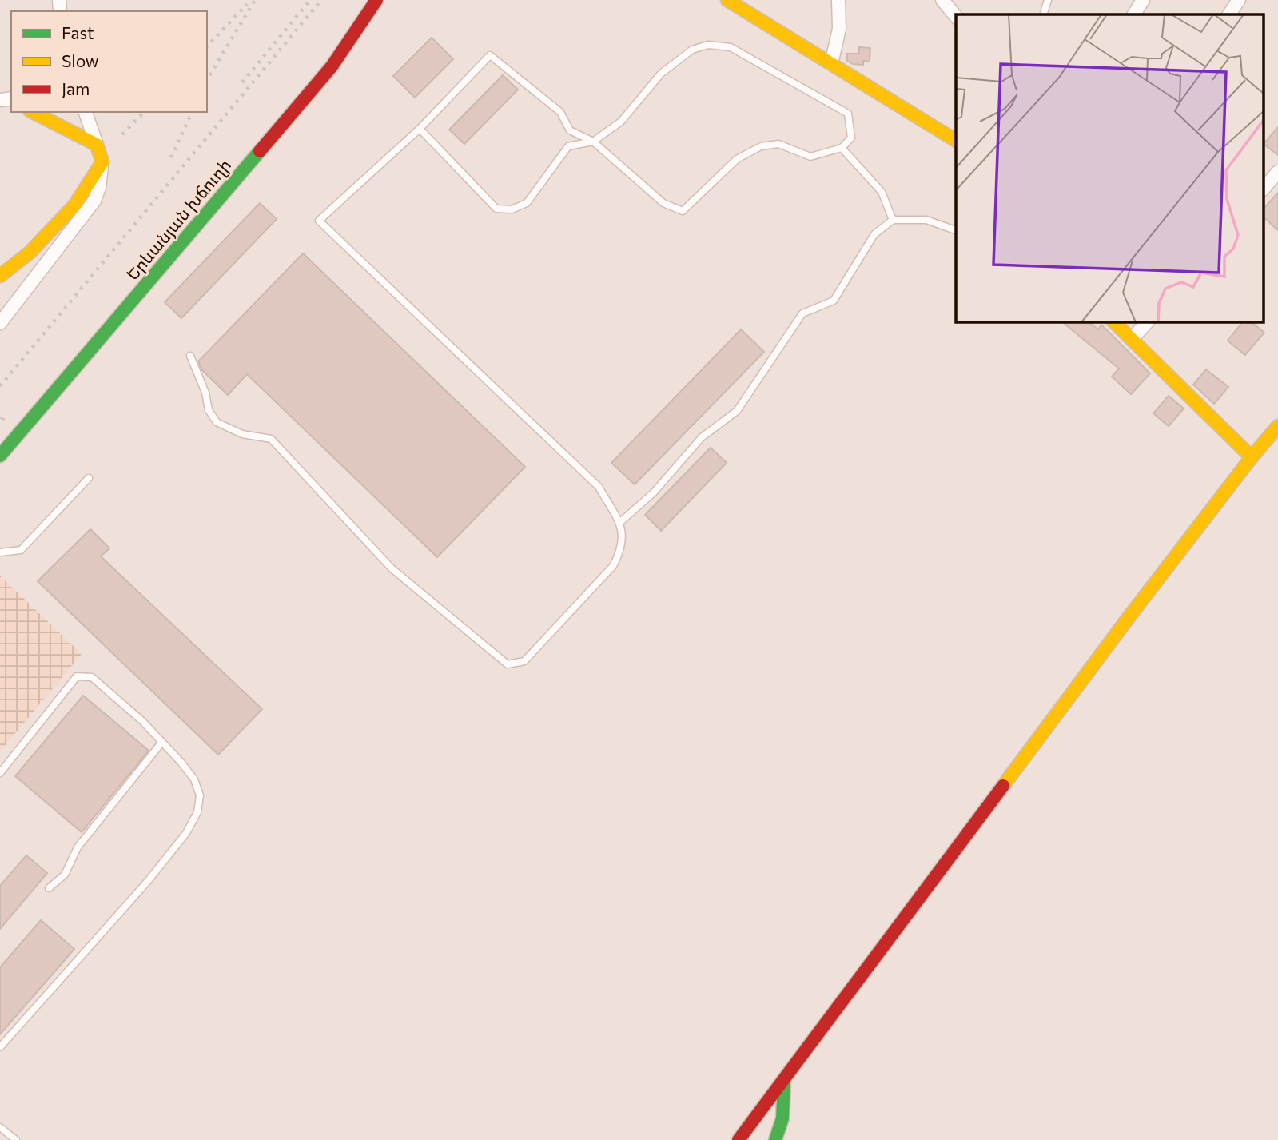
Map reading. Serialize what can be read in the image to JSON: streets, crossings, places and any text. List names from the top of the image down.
{
  "streets": {
    "main road": ["Երևանյան խճուղի"]
  },
  "legend": ["Fast", "Slow", "Jam"]
}
